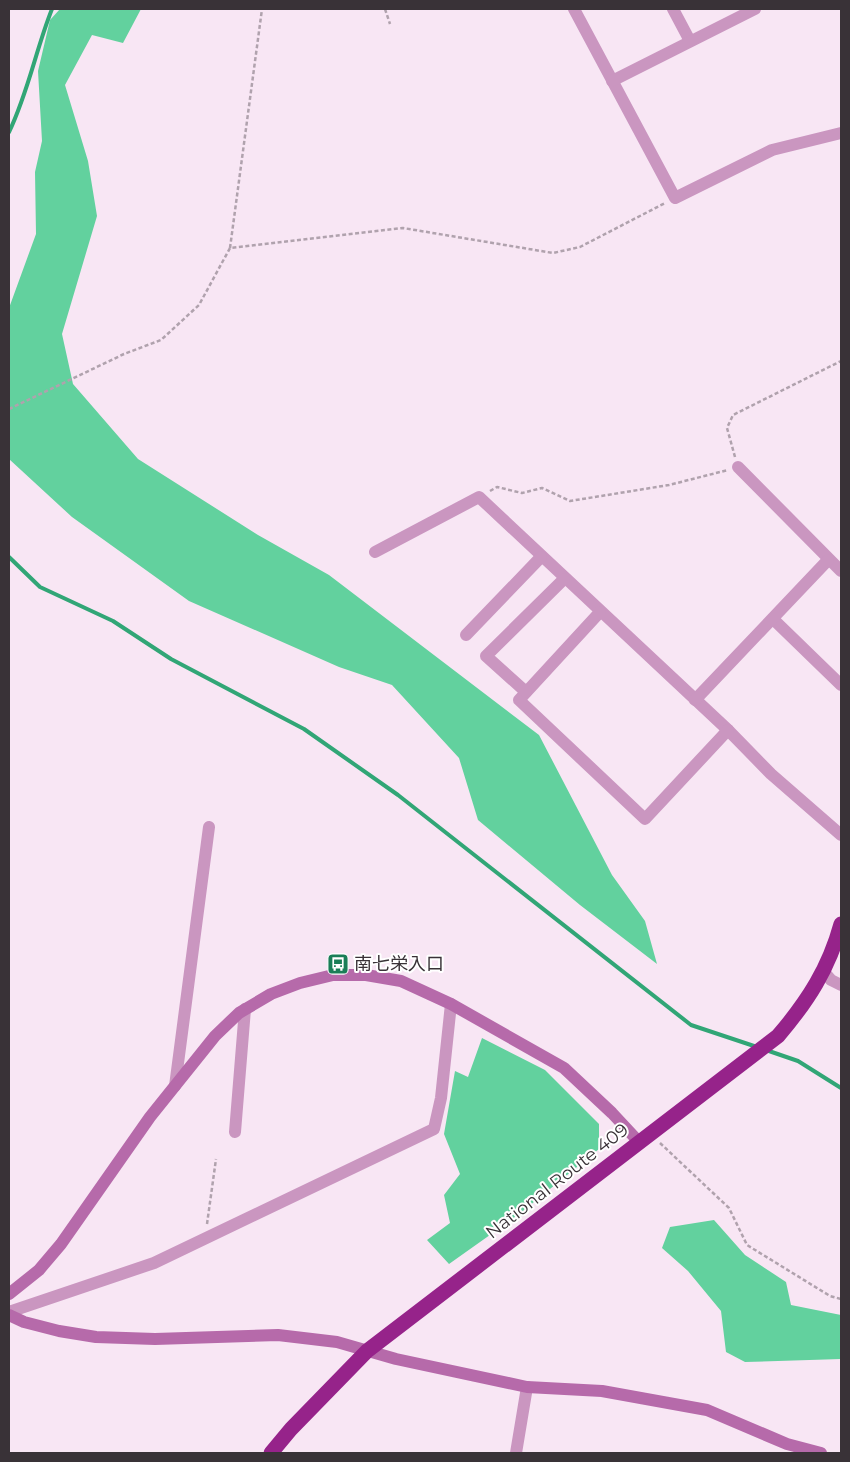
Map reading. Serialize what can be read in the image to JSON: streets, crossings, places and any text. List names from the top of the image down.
{
  "streets": {
    "highway": ["National Route 409"]
  },
  "places": {
    "bus stop": ["南七栄入口"]
  }
}
